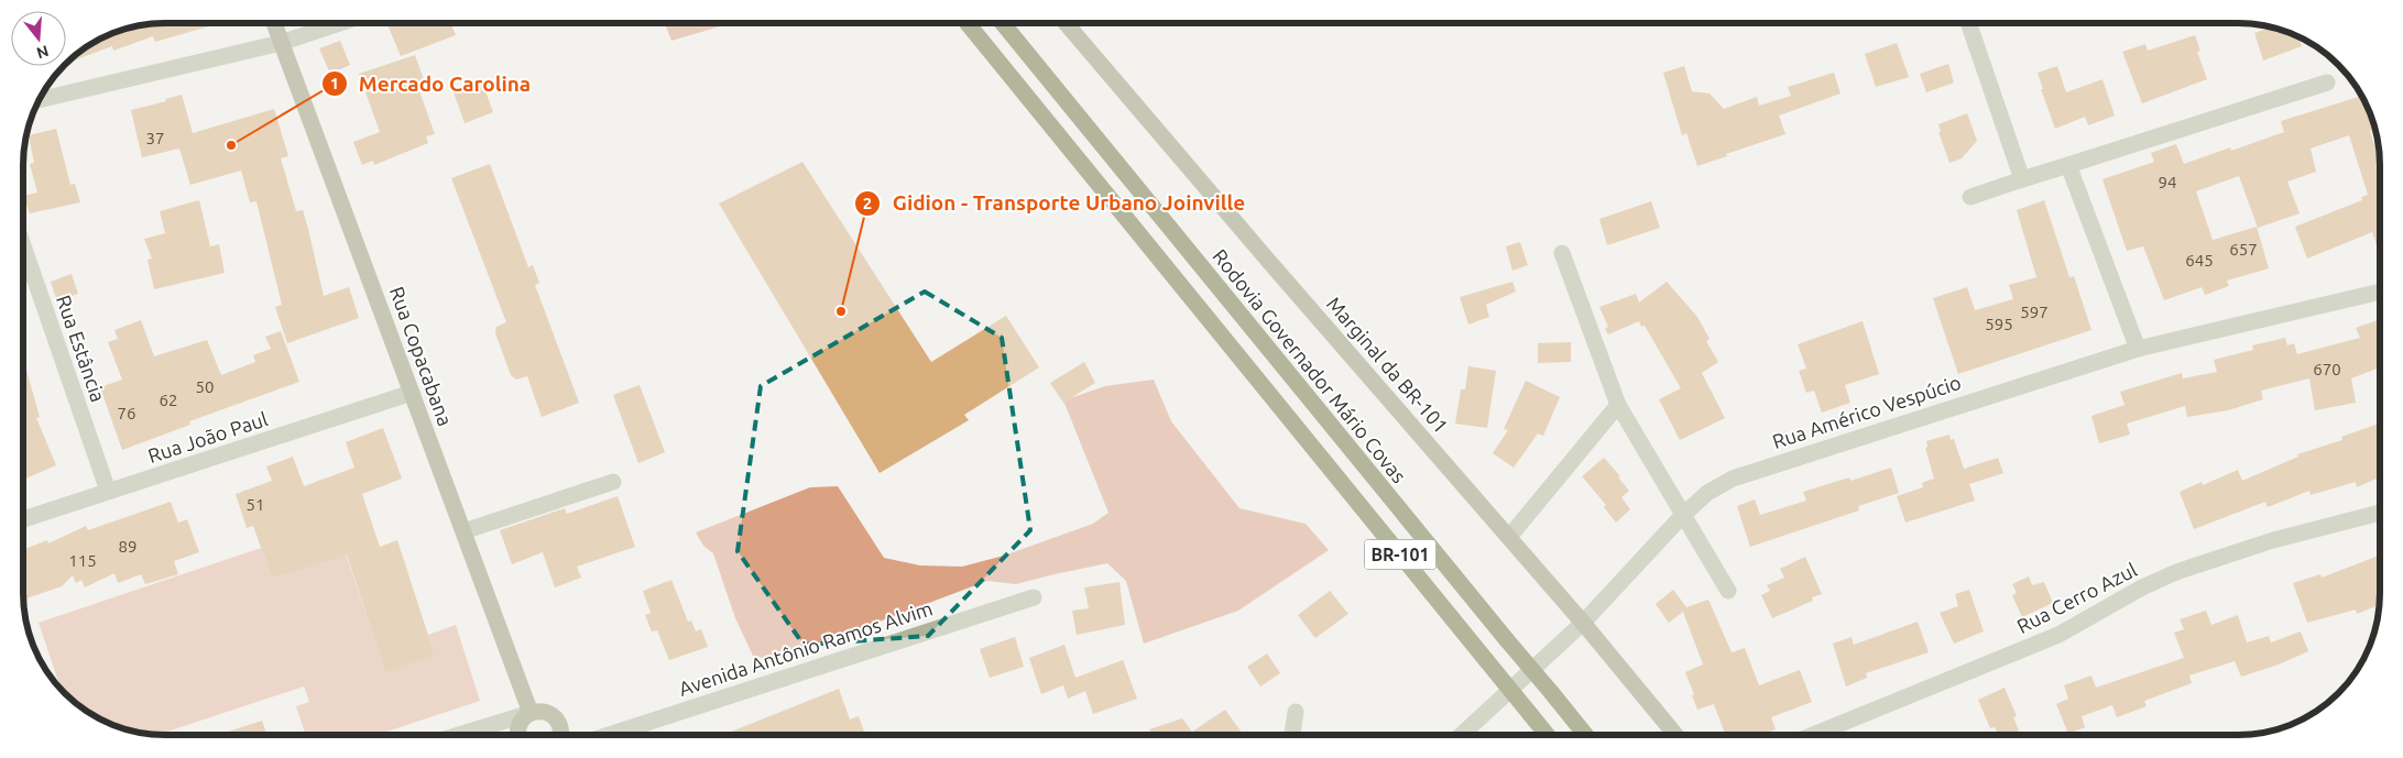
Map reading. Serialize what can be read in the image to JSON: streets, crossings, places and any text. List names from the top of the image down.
{
  "streets": {
    "highway": ["Rodovia Governador Mário Covas", "BR-101"],
    "main road": ["Rua Copacabana", "Marginal da BR-101"],
    "street": [
      "Rua Estância",
      "Rua Américo Vespúcio",
      "Rua João Paul",
      "Rua Cerro Azul",
      "Avenida Antônio Ramos Alvim"
    ]
  },
  "crossings": [
    ["Rua Estância", "Rua João Paul"],
    ["Rua Copacabana", "Rua João Paul"],
    ["Marginal da BR-101", "Rua Américo Vespúcio"]
  ],
  "places": ["Mercado Carolina", "Gidion - Transporte Urbano Joinville"],
  "house_numbers": [
    "37",
    "94",
    "657",
    "645",
    "597",
    "595",
    "670",
    "50",
    "62",
    "76",
    "51",
    "89",
    "115"
  ],
  "north": "bottom"
}
